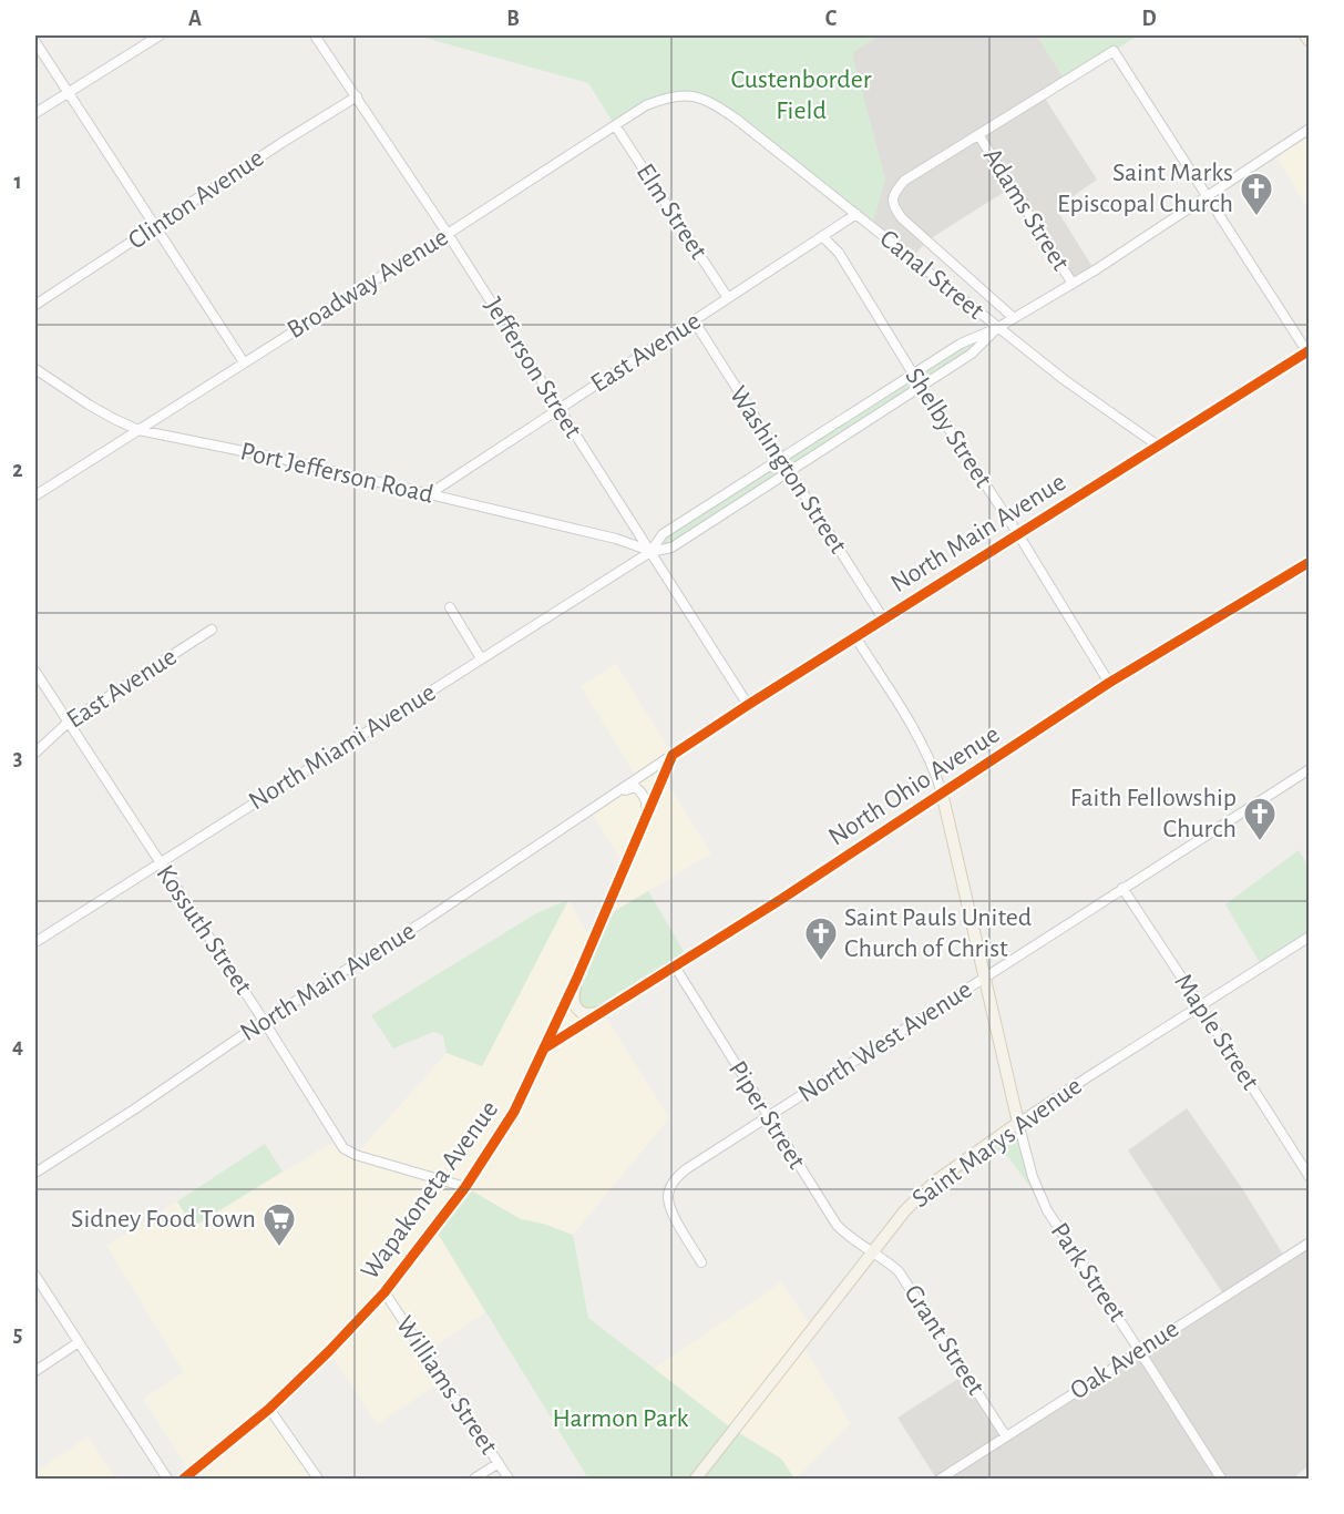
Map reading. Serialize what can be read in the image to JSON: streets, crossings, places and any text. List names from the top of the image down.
{
  "streets": {
    "main road": [
      "North Main Avenue",
      "North Ohio Avenue",
      "Saint Marys Avenue",
      "Wapakoneta Avenue"
    ],
    "street": [
      "Clinton Avenue",
      "Adams Street",
      "Elm Street",
      "Canal Street",
      "Broadway Avenue",
      "East Avenue",
      "Jefferson Street",
      "Shelby Street",
      "Washington Street",
      "Port Jefferson Road",
      "North Miami Avenue",
      "Kossuth Street",
      "Maple Street",
      "North West Avenue",
      "Piper Street",
      "Park Street",
      "Grant Street",
      "Oak Avenue",
      "Williams Street"
    ]
  },
  "crossings": [
    ["Clinton Avenue", "Jefferson Street"],
    ["Adams Street", "North Miami Avenue"],
    ["Elm Street", "Broadway Avenue"],
    ["Elm Street", "East Avenue"],
    ["Canal Street", "Broadway Avenue"],
    ["Canal Street", "East Avenue"],
    ["Canal Street", "North Main Avenue"],
    ["Canal Street", "North Miami Avenue"],
    ["Broadway Avenue", "Jefferson Street"],
    ["Broadway Avenue", "Port Jefferson Road"],
    ["East Avenue", "Jefferson Street"],
    ["East Avenue", "Shelby Street"],
    ["East Avenue", "Washington Street"],
    ["East Avenue", "Port Jefferson Road"],
    ["East Avenue", "Kossuth Street"],
    ["Jefferson Street", "Port Jefferson Road"],
    ["Jefferson Street", "North Main Avenue"],
    ["Jefferson Street", "North Miami Avenue"],
    ["Shelby Street", "North Main Avenue"],
    ["Shelby Street", "North Miami Avenue"],
    ["Shelby Street", "North Ohio Avenue"],
    ["Washington Street", "North Main Avenue"],
    ["Washington Street", "North Miami Avenue"],
    ["Port Jefferson Road", "North Miami Avenue"],
    ["North Main Avenue", "Kossuth Street"],
    ["North Main Avenue", "Wapakoneta Avenue"],
    ["North Miami Avenue", "Kossuth Street"],
    ["North Ohio Avenue", "Piper Street"],
    ["North Ohio Avenue", "Wapakoneta Avenue"],
    ["Kossuth Street", "Wapakoneta Avenue"],
    ["Maple Street", "North West Avenue"],
    ["Maple Street", "Saint Marys Avenue"],
    ["North West Avenue", "Piper Street"],
    ["Piper Street", "Saint Marys Avenue"],
    ["Piper Street", "Grant Street"],
    ["Saint Marys Avenue", "Park Street"],
    ["Saint Marys Avenue", "Grant Street"],
    ["Wapakoneta Avenue", "Williams Street"],
    ["Park Street", "Oak Avenue"],
    ["Grant Street", "Oak Avenue"]
  ],
  "parks": ["Custenborder Field", "Harmon Park"],
  "places": {
    "church": ["Saint Marks Episcopal Church", "Faith Fellowship Church", "Saint Pauls United Church of Christ"],
    "supermarket": ["Sidney Food Town"]
  },
  "grid": {
    "columns": [
      "A",
      "B",
      "C",
      "D"
    ],
    "rows": [
      "1",
      "2",
      "3",
      "4",
      "5"
    ]
  }
}
